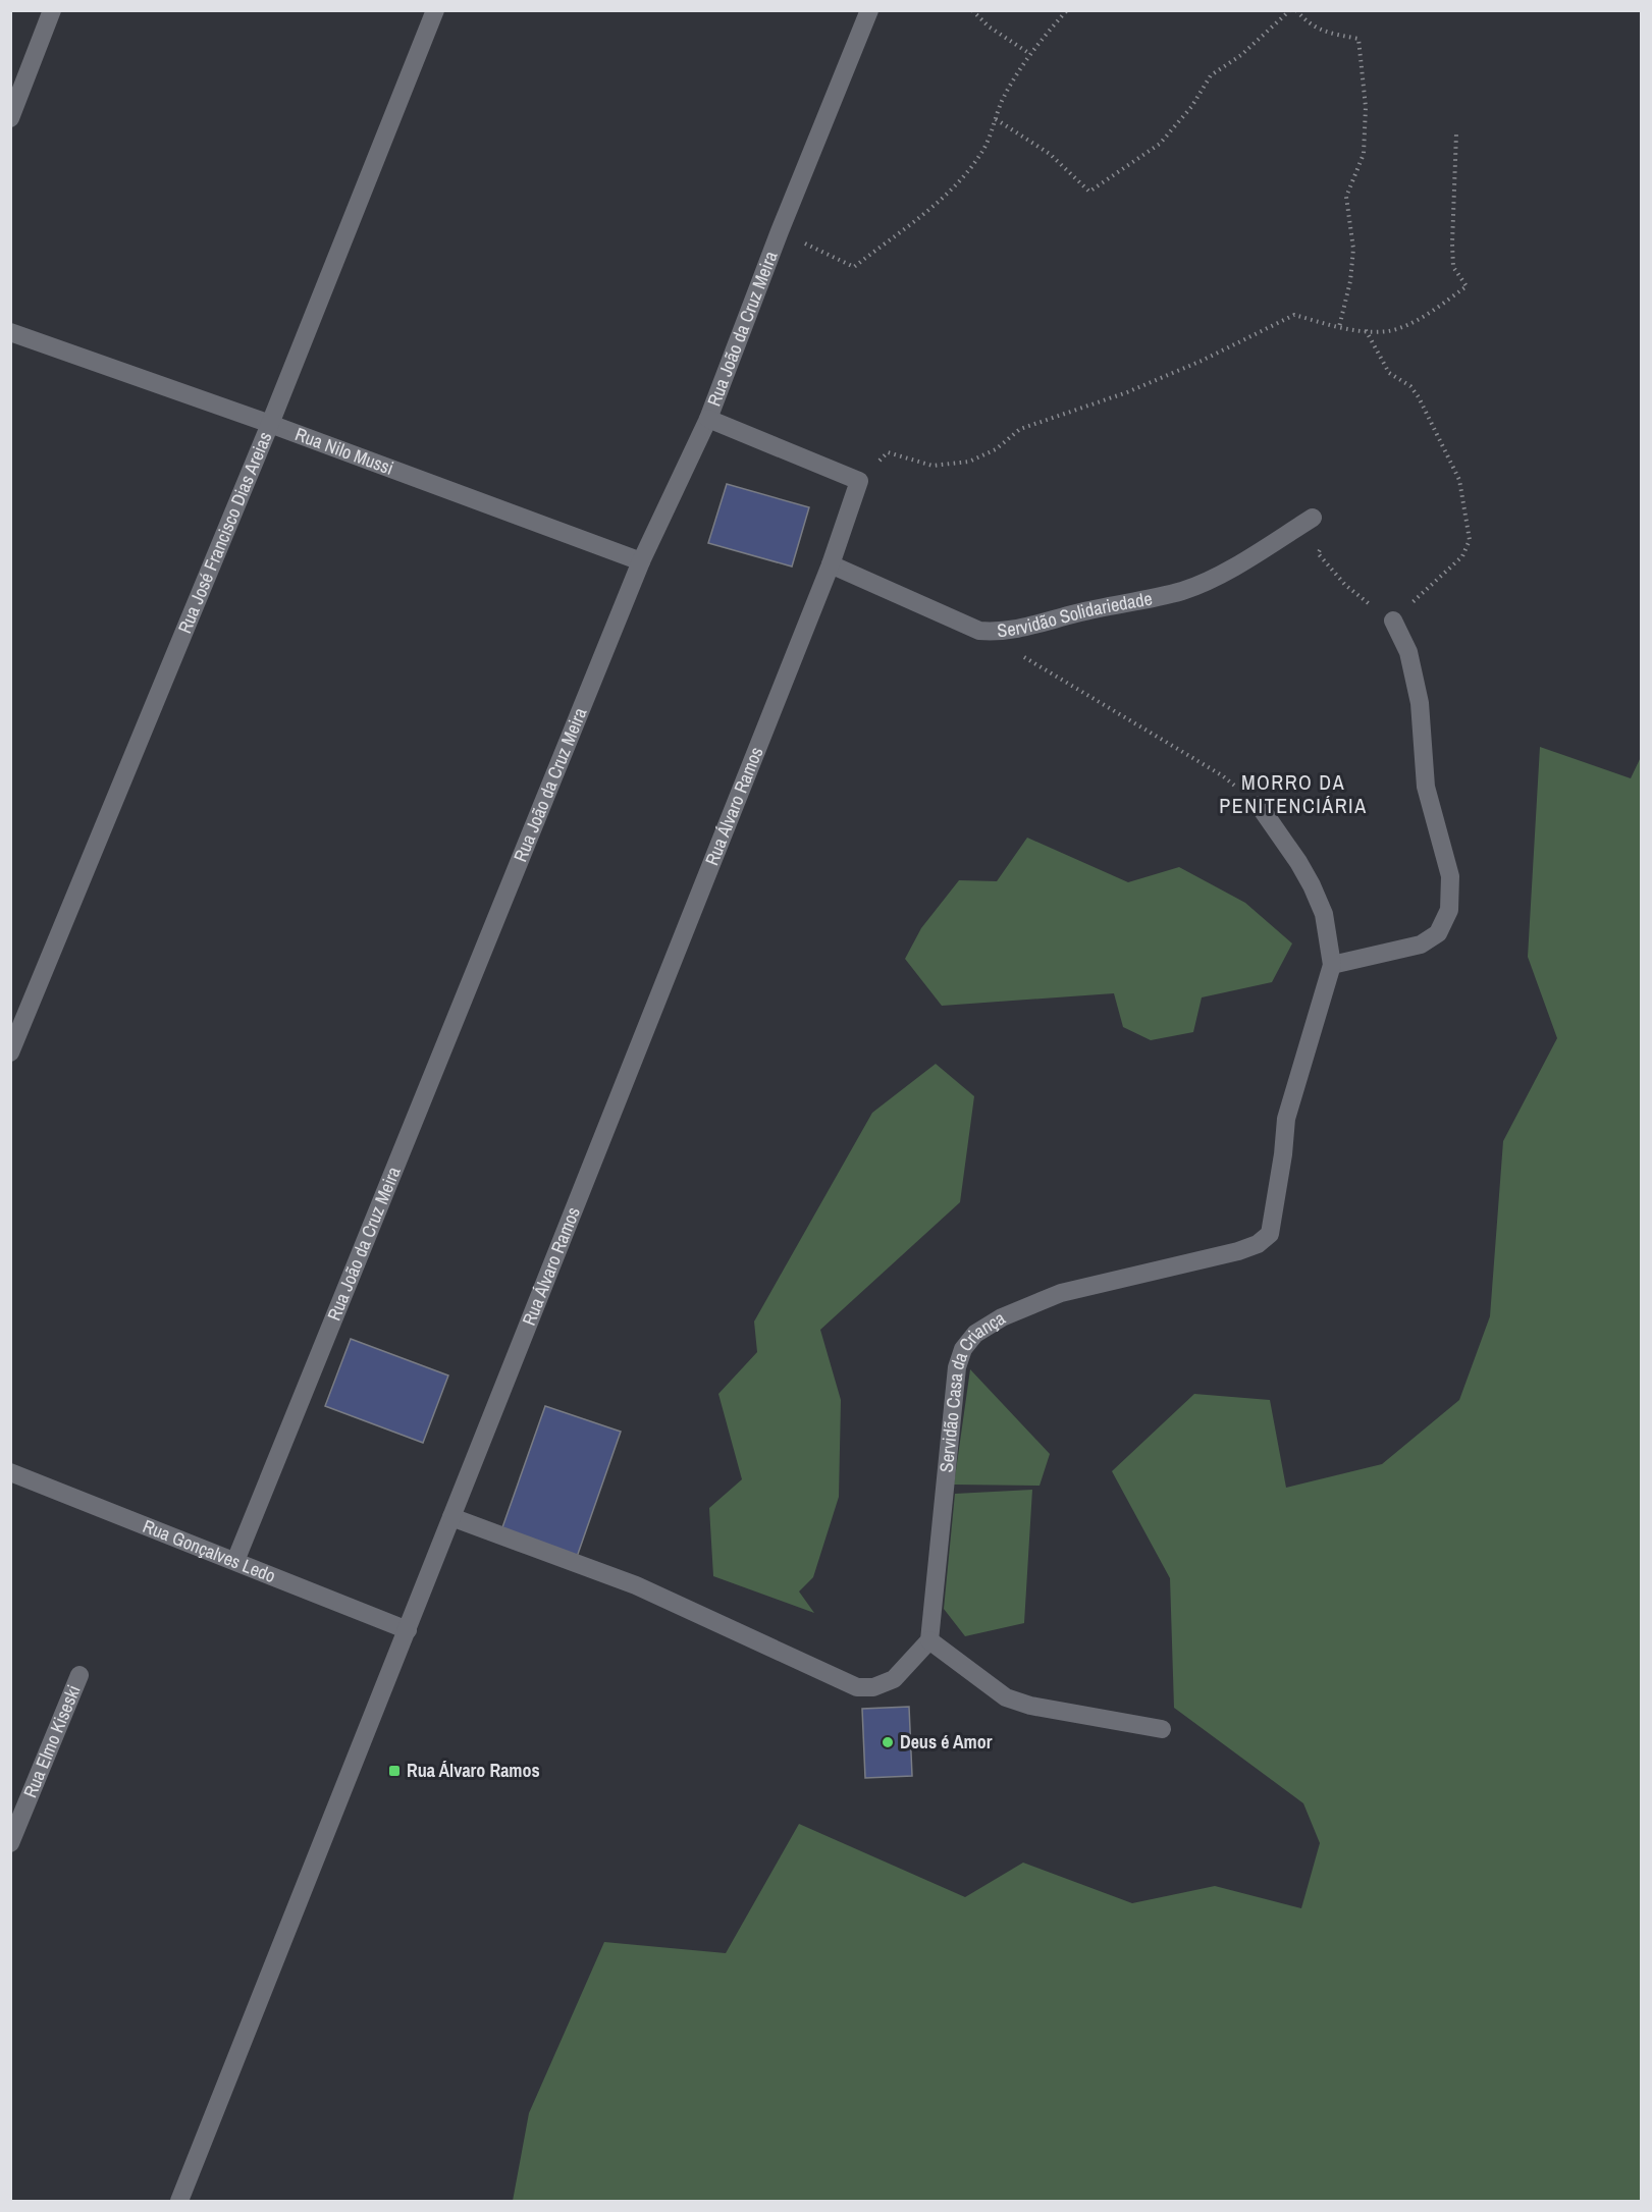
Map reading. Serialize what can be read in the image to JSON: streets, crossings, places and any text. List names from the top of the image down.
{
  "streets": {
    "street": [
      "Rua João da Cruz Meira",
      "Rua Nilo Mussi",
      "Rua José Francisco Dias Areias",
      "Servidão Solidariedade",
      "Rua Álvaro Ramos",
      "Servidão Casa da Criança",
      "Rua Gonçalves Ledo",
      "Rua Elmo Kiseski"
    ]
  },
  "crossings": [
    ["Rua João da Cruz Meira", "Rua Nilo Mussi"],
    ["Rua João da Cruz Meira", "Rua Gonçalves Ledo"],
    ["Rua Nilo Mussi", "Rua José Francisco Dias Areias"],
    ["Servidão Solidariedade", "Rua Álvaro Ramos"],
    ["Rua Álvaro Ramos", "Rua Gonçalves Ledo"]
  ],
  "districts": ["MORRO DA PENITENCIÁRIA"],
  "places": {
    "other": ["Deus é Amor"],
    "transit": ["Rua Álvaro Ramos"]
  }
}
